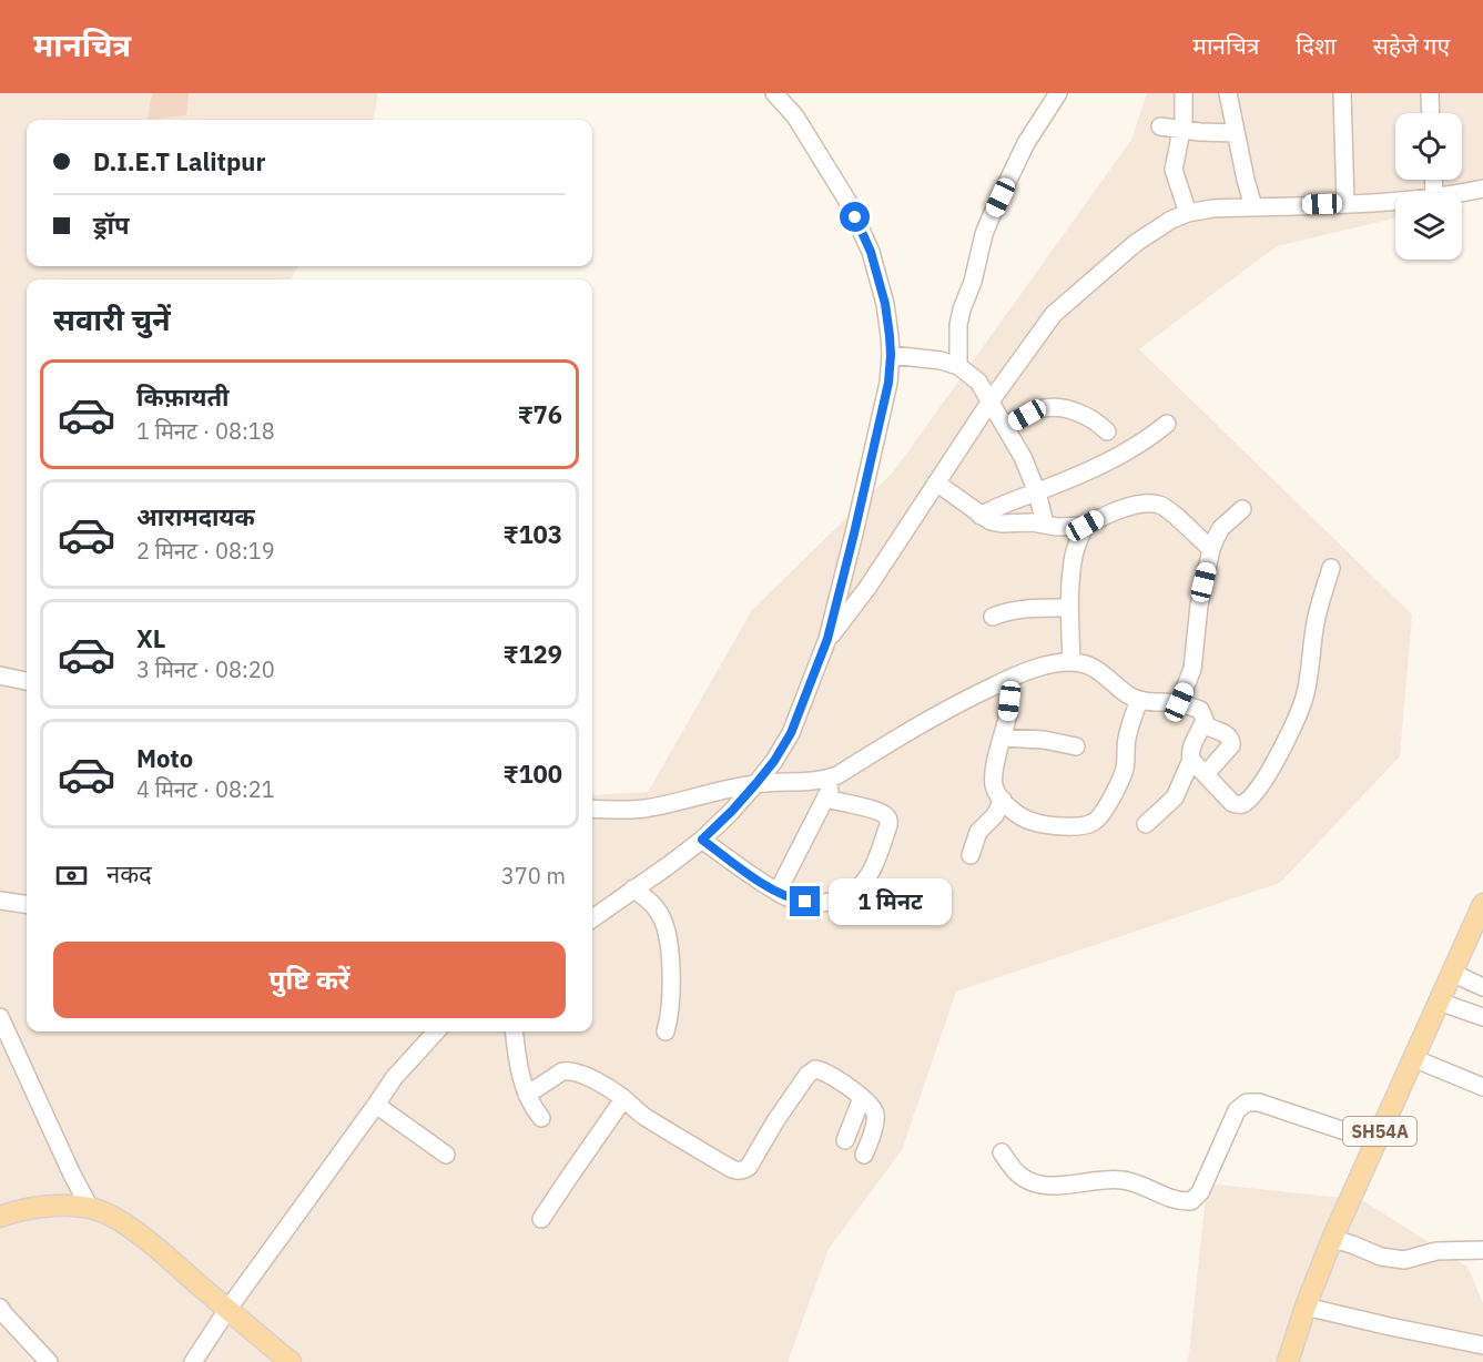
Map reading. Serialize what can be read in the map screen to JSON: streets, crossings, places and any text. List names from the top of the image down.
{
  "streets": {
    "main road": ["SH54A"]
  },
  "page": {
    "header": "मानचित्र",
    "nav": ["मानचित्र", "दिशा", "सहेजे गए"],
    "banner": ["D.I.E.T Lalitpur", "ड्रॉप"],
    "heading": "सवारी चुनें",
    "list": [
      {
        "name": "किफ़ायती",
        "note": "1 मिनट · 08:18",
        "value": "₹76"
      },
      {
        "name": "आरामदायक",
        "note": "2 मिनट · 08:19",
        "value": "₹103"
      },
      {
        "name": "XL",
        "note": "3 मिनट · 08:20",
        "value": "₹129"
      },
      {
        "name": "Moto",
        "note": "4 मिनट · 08:21",
        "value": "₹100"
      }
    ],
    "pay": ["नकद", "370 m"],
    "bubble": "1 मिनट",
    "buttons": "पुष्टि करें"
  }
}
